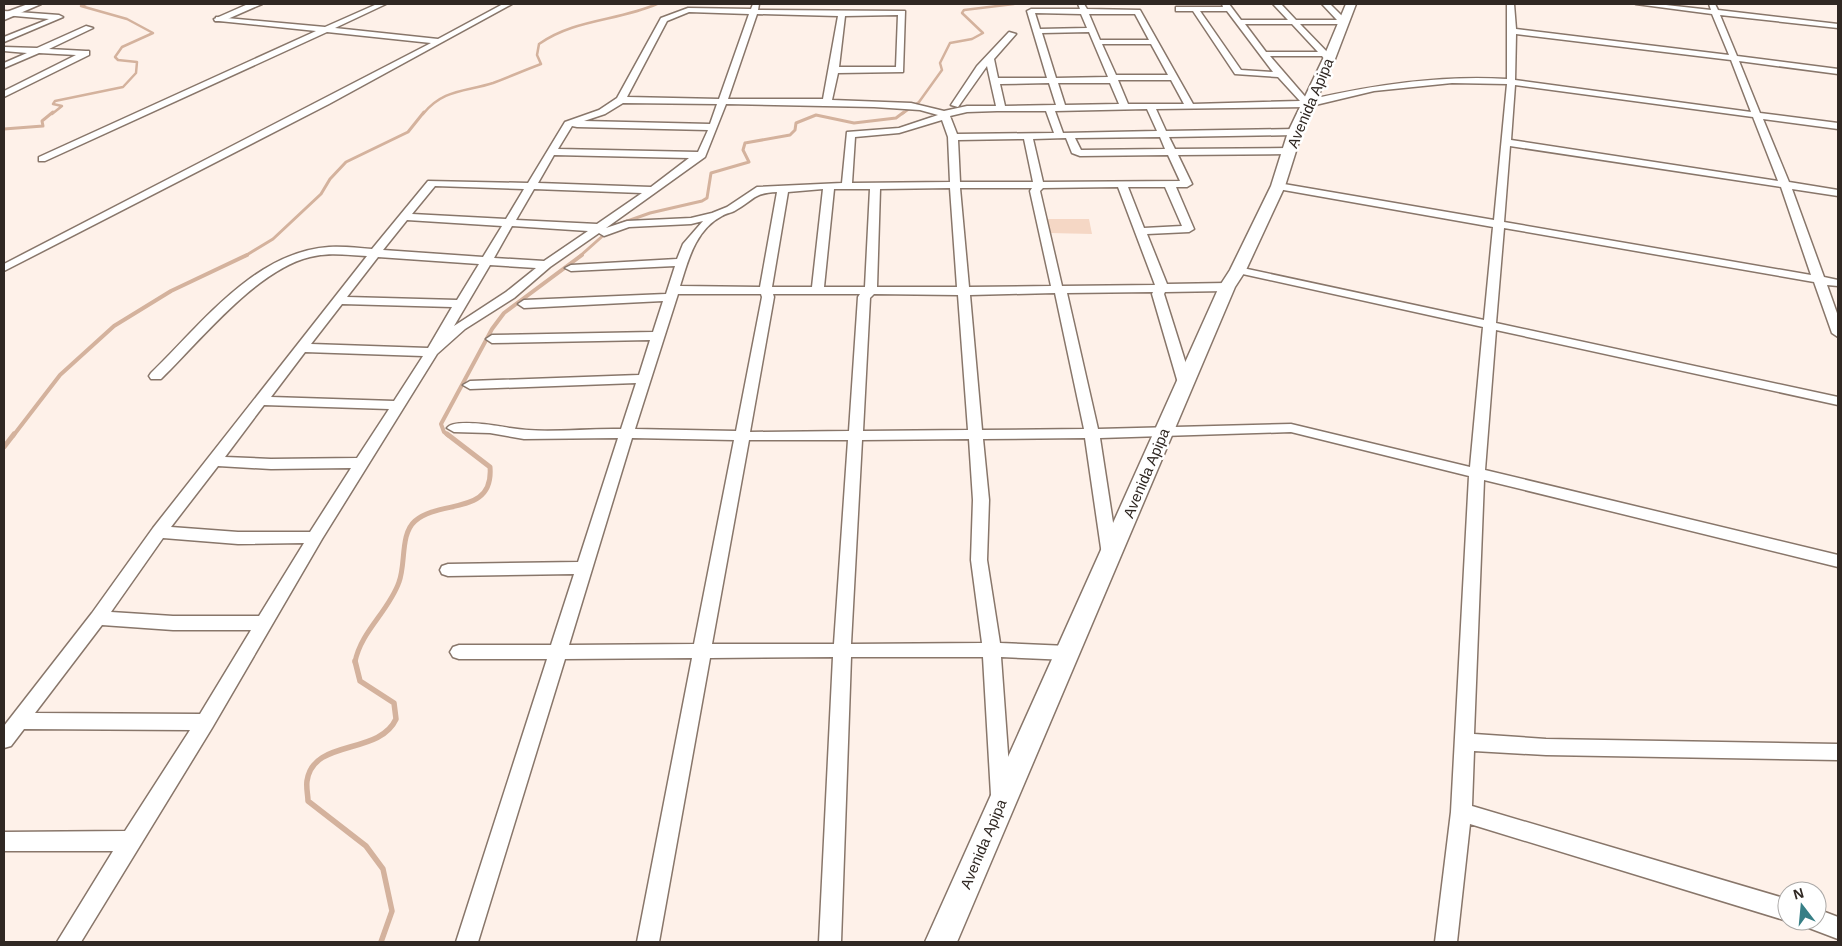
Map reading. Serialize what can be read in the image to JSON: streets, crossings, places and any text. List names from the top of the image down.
{
  "streets": {
    "street": ["Avenida Apipa"]
  },
  "north": "top"
}
